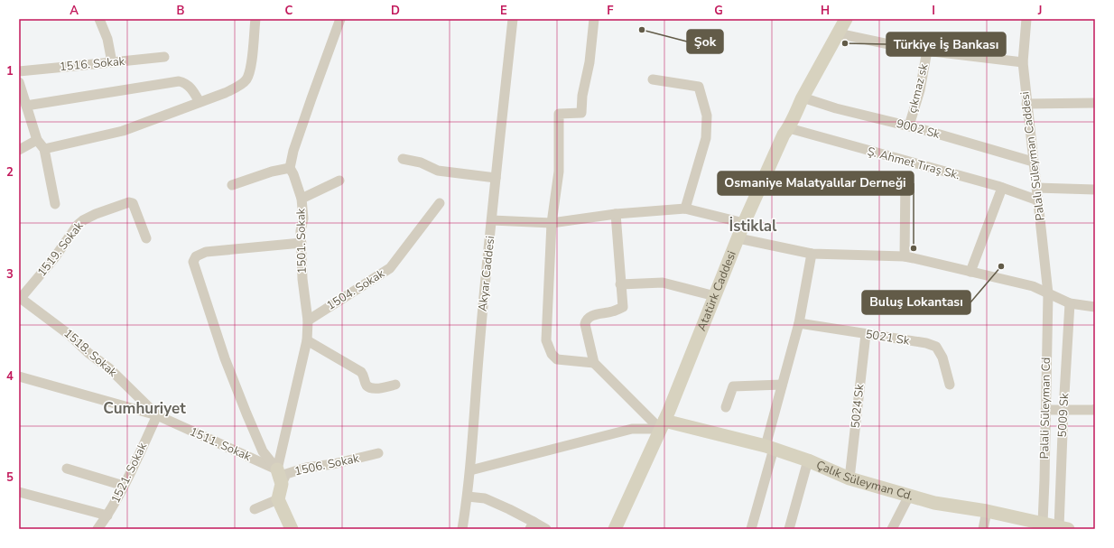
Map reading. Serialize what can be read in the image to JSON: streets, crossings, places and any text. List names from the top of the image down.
{
  "streets": {
    "street": [
      "1516. Sokak",
      "çıkmaz sk",
      "9002 Sk",
      "Palalı Süleyman Caddesi",
      "Ş. Ahmet Tıraş Sk.",
      "1501. Sokak",
      "1519. Sokak",
      "Akyar Caddesi",
      "1504. Sokak",
      "Atatürk Caddesi",
      "5021 Sk",
      "1518. Sokak",
      "5024 Sk",
      "Palali Süleyman Cd",
      "5009 Sk",
      "1511. Sokak",
      "1506. Sokak",
      "1521. Sokak",
      "Çalık Süleyman Cd."
    ]
  },
  "crossings": [
    ["çıkmaz sk", "9002 Sk"],
    ["9002 Sk", "Palalı Süleyman Caddesi"],
    ["9002 Sk", "Atatürk Caddesi"],
    ["Palalı Süleyman Caddesi", "Ş. Ahmet Tıraş Sk."],
    ["Palalı Süleyman Caddesi", "Palali Süleyman Cd"],
    ["Ş. Ahmet Tıraş Sk.", "Atatürk Caddesi"],
    ["1501. Sokak", "1504. Sokak"],
    ["1501. Sokak", "1511. Sokak"],
    ["1519. Sokak", "1518. Sokak"],
    ["Atatürk Caddesi", "Çalık Süleyman Cd."],
    ["5021 Sk", "5024 Sk"],
    ["1518. Sokak", "1511. Sokak"],
    ["1518. Sokak", "1521. Sokak"],
    ["5024 Sk", "Çalık Süleyman Cd."],
    ["Palali Süleyman Cd", "Çalık Süleyman Cd."],
    ["5009 Sk", "Çalık Süleyman Cd."],
    ["1511. Sokak", "1521. Sokak"]
  ],
  "districts": ["İstiklal", "Cumhuriyet"],
  "places": [
    "Şok",
    "Türkiye İş Bankası",
    "Osmaniye Malatyalılar Derneği",
    "Buluş Lokantası"
  ],
  "grid": {
    "columns": [
      "A",
      "B",
      "C",
      "D",
      "E",
      "F",
      "G",
      "H",
      "I",
      "J"
    ],
    "rows": [
      "1",
      "2",
      "3",
      "4",
      "5"
    ]
  }
}
